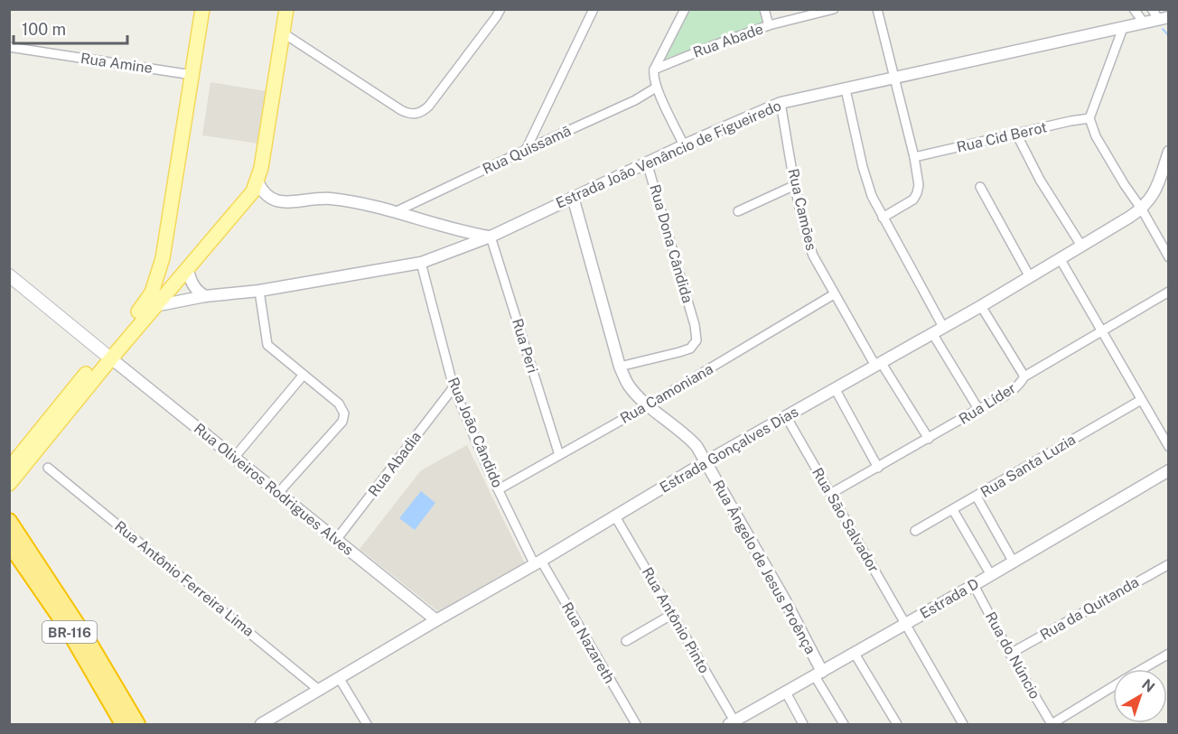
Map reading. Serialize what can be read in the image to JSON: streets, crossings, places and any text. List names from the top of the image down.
{
  "streets": {
    "highway": ["BR-116"],
    "main road": ["Rua Oliveiros Rodrigues Alves"],
    "street": [
      "Rua Abade",
      "Rua Amine",
      "Rua Cid Berot",
      "Rua Quissamã",
      "Estrada João Venâncio de Figueiredo",
      "Rua Camões",
      "Rua Dona Cândida",
      "Rua Peri",
      "Rua Camoniana",
      "Rua Líder",
      "Rua João Cândido",
      "Estrada Gonçalves Dias",
      "Rua Abadia",
      "Rua Santa Luzia",
      "Rua São Salvador",
      "Rua Ângelo de Jesus Proênça",
      "Rua Antônio Ferreira Lima",
      "Estrada D",
      "Rua da Quitanda",
      "Rua Antônio Pinto",
      "Rua Nazareth",
      "Rua do Núncio"
    ]
  },
  "crossings": [
    ["Estrada João Venâncio de Figueiredo", "Rua Camões"],
    ["Estrada João Venâncio de Figueiredo", "Rua Dona Cândida"],
    ["Estrada João Venâncio de Figueiredo", "Rua Peri"],
    ["Estrada João Venâncio de Figueiredo", "Rua João Cândido"],
    ["Estrada João Venâncio de Figueiredo", "Rua Ângelo de Jesus Proênça"],
    ["Rua Camões", "Rua Camoniana"],
    ["Rua Camões", "Rua Líder"],
    ["Rua Camões", "Estrada Gonçalves Dias"],
    ["Rua Dona Cândida", "Rua Ângelo de Jesus Proênça"],
    ["Rua Peri", "Rua Camoniana"],
    ["Rua Camoniana", "Rua João Cândido"],
    ["Rua Camoniana", "Rua Ângelo de Jesus Proênça"],
    ["Rua Líder", "Rua São Salvador"],
    ["Rua João Cândido", "Estrada Gonçalves Dias"],
    ["Rua João Cândido", "Rua Abadia"],
    ["Rua João Cândido", "Rua Nazareth"],
    ["Estrada Gonçalves Dias", "Rua Oliveiros Rodrigues Alves"],
    ["Estrada Gonçalves Dias", "Rua São Salvador"],
    ["Estrada Gonçalves Dias", "Rua Ângelo de Jesus Proênça"],
    ["Estrada Gonçalves Dias", "Rua Antônio Ferreira Lima"],
    ["Estrada Gonçalves Dias", "Rua Antônio Pinto"],
    ["Estrada Gonçalves Dias", "Rua Nazareth"],
    ["Rua Abadia", "Rua Oliveiros Rodrigues Alves"],
    ["Rua São Salvador", "Estrada D"],
    ["Rua Ângelo de Jesus Proênça", "Estrada D"],
    ["Estrada D", "Rua Antônio Pinto"],
    ["Estrada D", "Rua do Núncio"],
    ["Rua da Quitanda", "Rua do Núncio"]
  ],
  "scale_bar": "100 m",
  "north": "top right"
}
